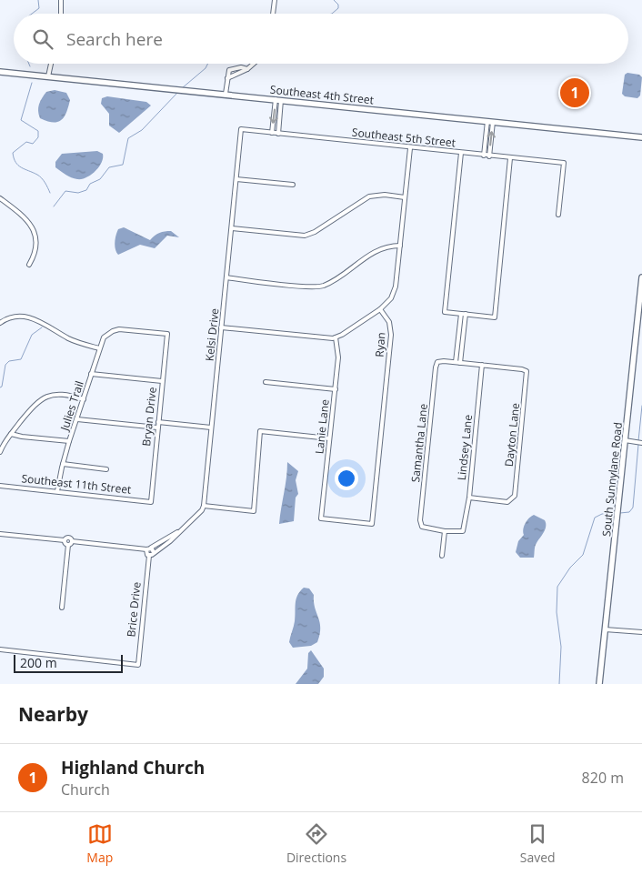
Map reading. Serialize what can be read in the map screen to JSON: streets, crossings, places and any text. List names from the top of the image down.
{
  "streets": {
    "main road": ["Southeast 4th Street", "South Sunnylane Road"],
    "street": [
      "Southeast 5th Street",
      "Kelsi Drive",
      "Ryan",
      "Julies Trail",
      "Bryan Drive",
      "Lanie Lane",
      "Dayton Lane",
      "Samantha Lane",
      "Lindsey Lane",
      "Southeast 11th Street",
      "Brice Drive"
    ]
  },
  "crossings": [
    ["Southeast 5th Street", "Kelsi Drive"],
    ["Ryan", "Lanie Lane"],
    ["Julies Trail", "Bryan Drive"],
    ["Julies Trail", "Southeast 11th Street"],
    ["Bryan Drive", "Southeast 11th Street"],
    ["Dayton Lane", "Lindsey Lane"],
    ["Samantha Lane", "Lindsey Lane"]
  ],
  "scale_bar": "200 m",
  "page": {
    "search": "Search here",
    "pins": "1",
    "scale": "200 m",
    "heading": "Nearby",
    "list": [
      {
        "mark": "1",
        "name": "Highland Church",
        "note": "Church",
        "value": "820 m"
      }
    ],
    "nav": ["Map", "Directions", "Saved"]
  }
}
